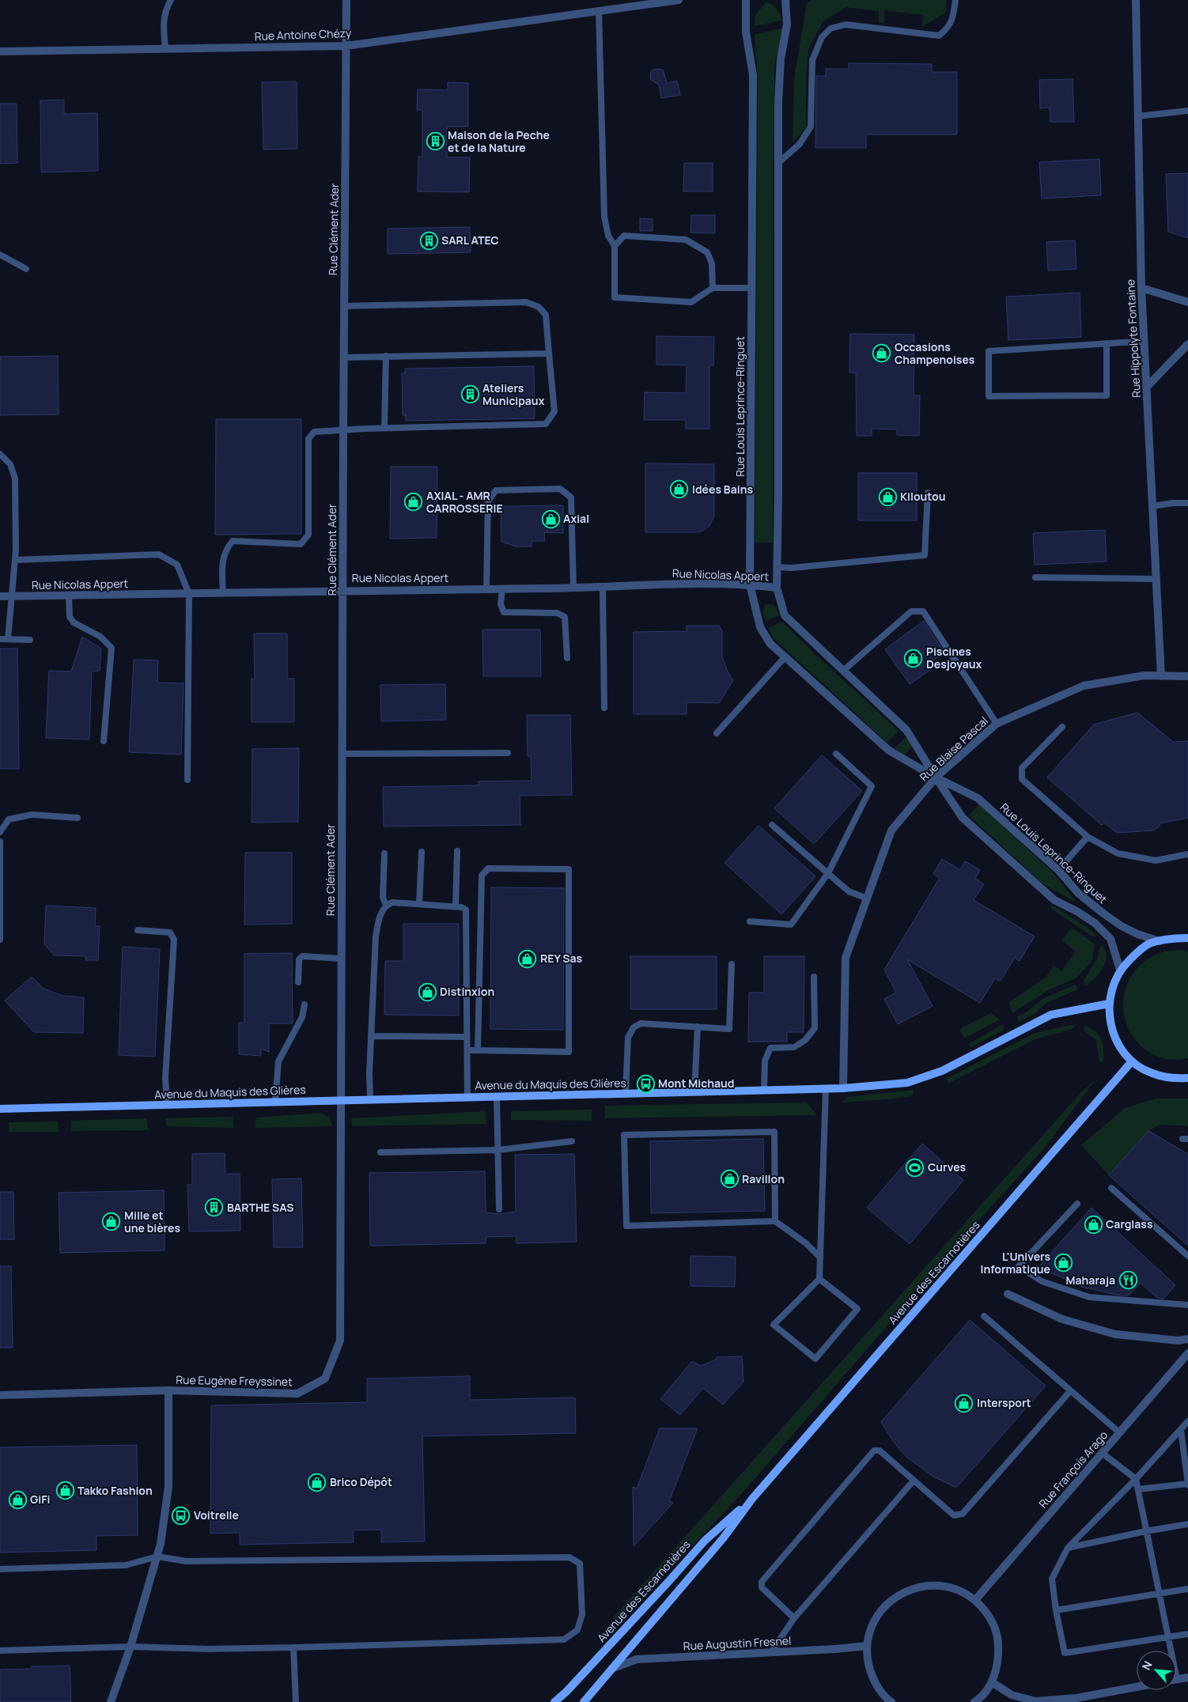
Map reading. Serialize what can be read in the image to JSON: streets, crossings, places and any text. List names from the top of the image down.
{
  "streets": {
    "main road": ["Avenue du Maquis des Glières", "Avenue des Escarnotières"],
    "street": [
      "Rue Antoine Chézy",
      "Rue Clément Ader",
      "Rue Hippolyte Fontaine",
      "Rue Louis Leprince-Ringuet",
      "Rue Nicolas Appert",
      "Rue Blaise Pascal",
      "Rue Eugène Freyssinet",
      "Rue François Arago",
      "Rue Augustin Fresnel"
    ]
  },
  "crossings": [
    ["Rue Antoine Chézy", "Rue Clément Ader"],
    ["Rue Clément Ader", "Rue Nicolas Appert"],
    ["Rue Clément Ader", "Avenue du Maquis des Glières"],
    ["Rue Clément Ader", "Rue Eugène Freyssinet"],
    ["Rue Hippolyte Fontaine", "Rue Blaise Pascal"],
    ["Rue Louis Leprince-Ringuet", "Rue Nicolas Appert"],
    ["Rue Louis Leprince-Ringuet", "Rue Blaise Pascal"],
    ["Rue Blaise Pascal", "Avenue du Maquis des Glières"],
    ["Avenue du Maquis des Glières", "Rue Eugène Freyssinet"],
    ["Avenue des Escarnotières", "Rue Augustin Fresnel"]
  ],
  "places": {
    "building": [
      "Maison de la Peche et de la Nature",
      "SARL ATEC",
      "Ateliers Municipaux",
      "BARTHE SAS"
    ],
    "shop": [
      "Occasions Champenoises",
      "Idées Bains",
      "Kiloutou",
      "AXIAL - AMR CARROSSERIE",
      "Axial",
      "Piscines Desjoyaux",
      "REY Sas",
      "Distinxion",
      "Ravillon",
      "Mille et une bières",
      "Carglass",
      "L'Univers Informatique",
      "Intersport",
      "Brico Dépôt",
      "Takko Fashion",
      "GiFi"
    ],
    "bus stop": ["Mont Michaud", "Voitrelle"],
    "sports": ["Curves"],
    "restaurant": ["Maharaja"]
  },
  "north": "top left"
}
